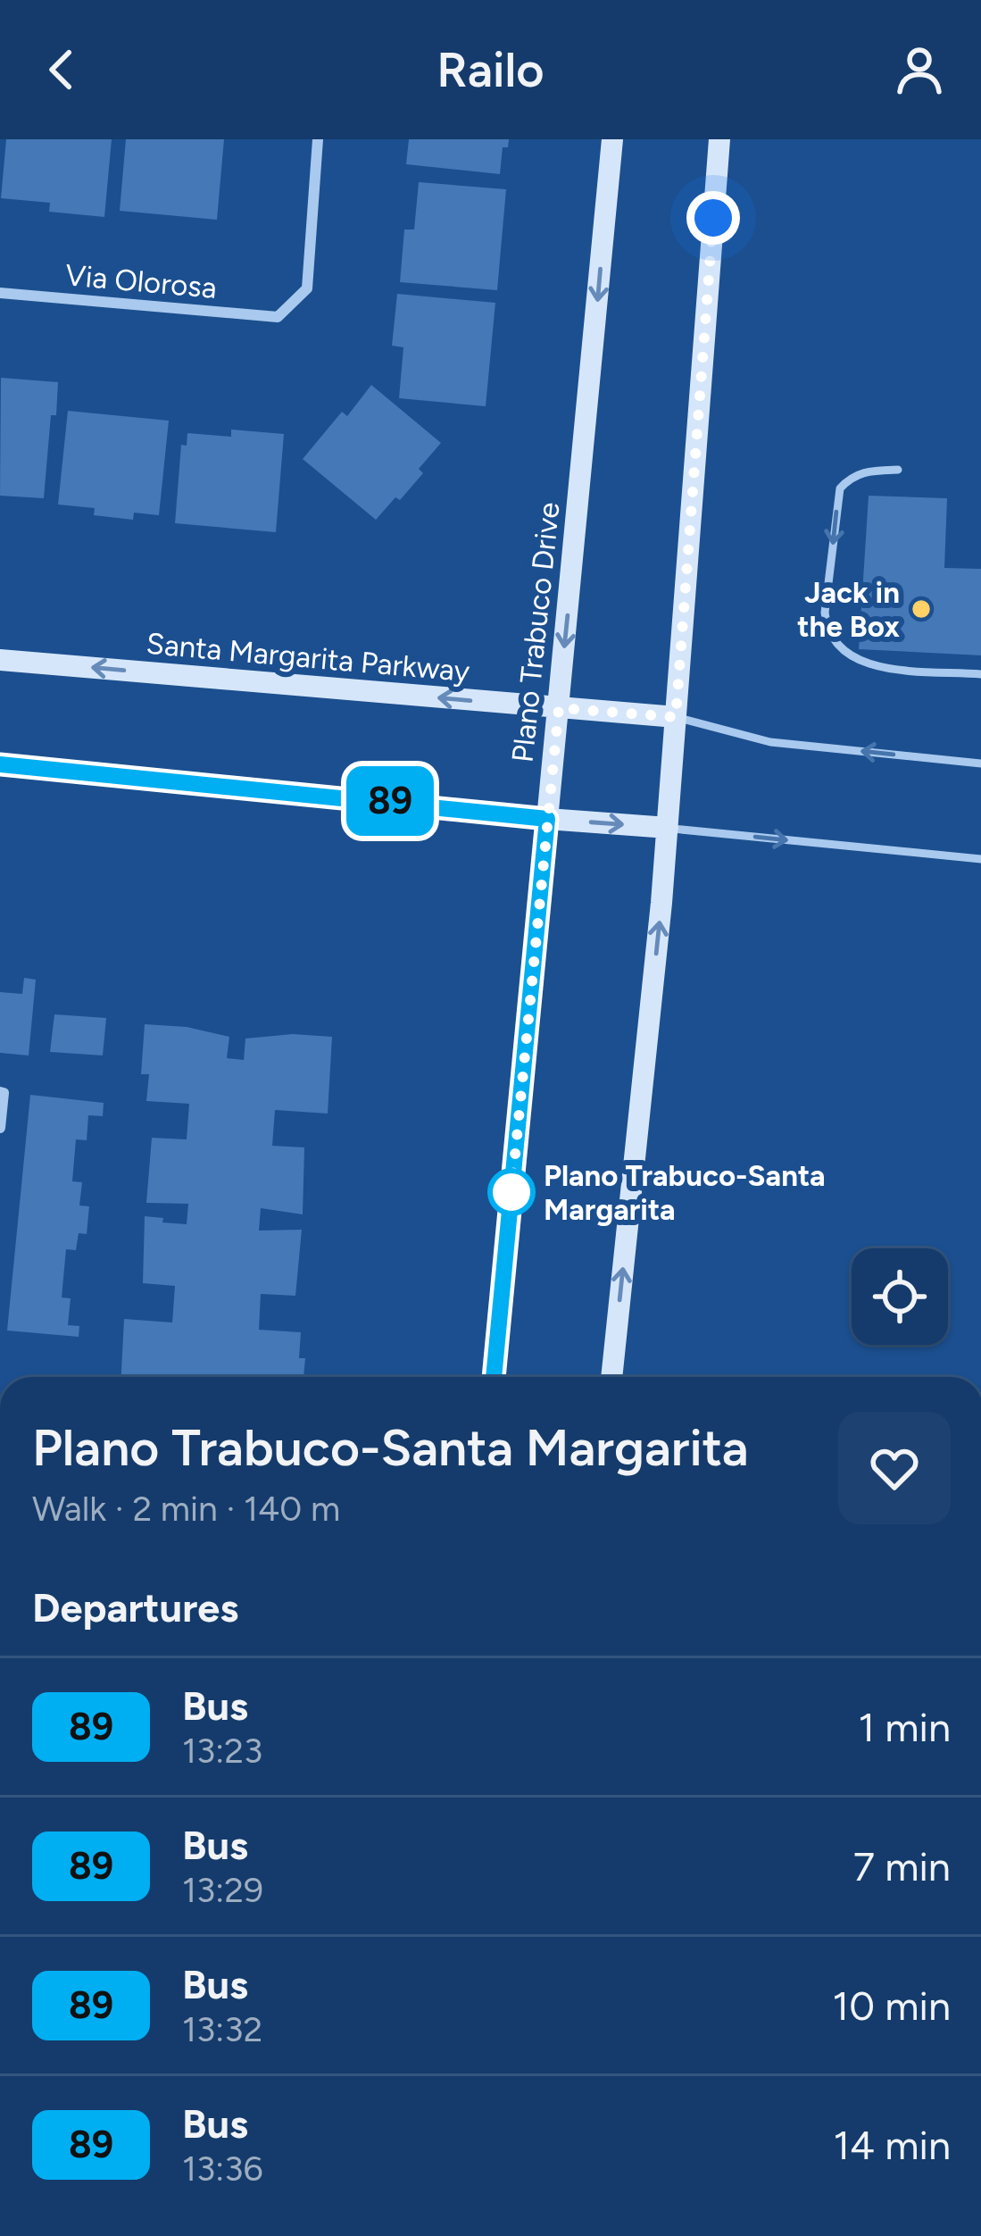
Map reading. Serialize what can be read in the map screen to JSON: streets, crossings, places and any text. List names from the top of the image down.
{
  "streets": {
    "main road": ["Plano Trabuco Drive", "Santa Margarita Parkway"],
    "street": ["Via Olorosa"]
  },
  "crossings": [
    ["Plano Trabuco Drive", "Santa Margarita Parkway"]
  ],
  "places": ["Jack in the Box", "Plano Trabuco-Santa Margarita"],
  "lines": ["bus line 89"],
  "page": {
    "header": "Railo",
    "on_map": "89",
    "heading": [
      ["Plano Trabuco-Santa Margarita", "Walk · 2 min · 140 m"],
      "Departures"
    ],
    "list": [
      {
        "mark": "89",
        "name": "Bus",
        "note": "13:23",
        "value": "1 min"
      },
      {
        "mark": "89",
        "name": "Bus",
        "note": "13:29",
        "value": "7 min"
      },
      {
        "mark": "89",
        "name": "Bus",
        "note": "13:32",
        "value": "10 min"
      },
      {
        "mark": "89",
        "name": "Bus",
        "note": "13:36",
        "value": "14 min"
      }
    ]
  }
}
